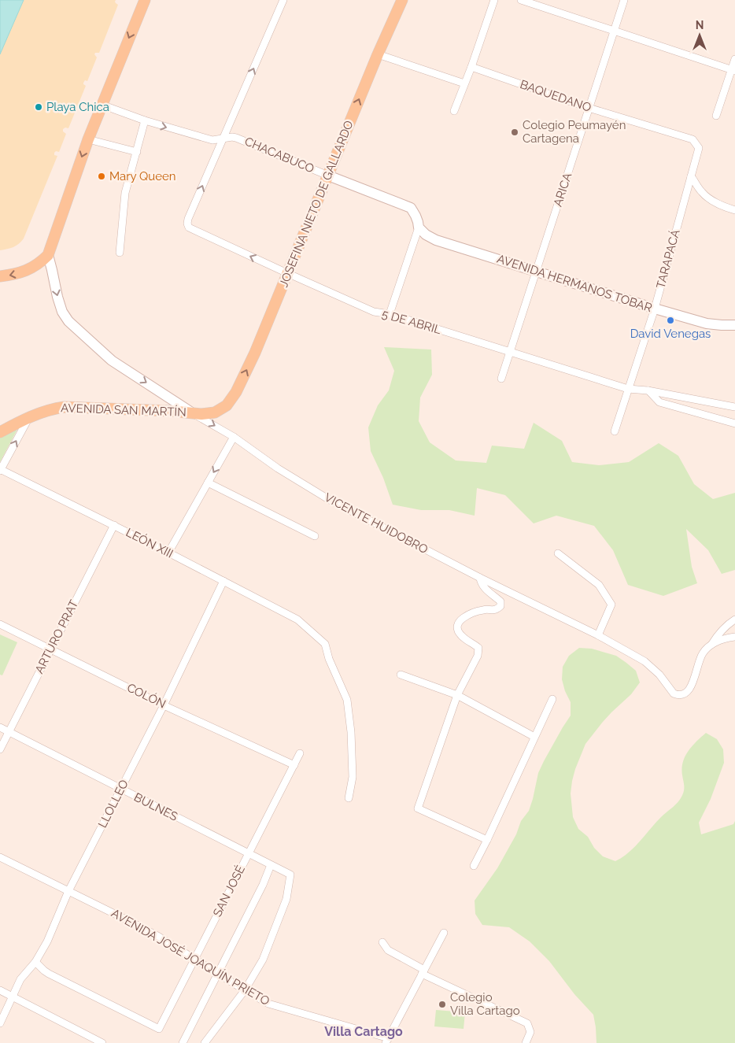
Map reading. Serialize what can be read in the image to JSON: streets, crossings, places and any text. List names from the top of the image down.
{
  "streets": {
    "main road": ["JOSEFINA NIETO DE GALLARDO", "AVENIDA SAN MARTÍN"],
    "street": [
      "BAQUEDANO",
      "CHACABUCO",
      "ARICA",
      "TARAPACÁ",
      "AVENIDA HERMANOS TOBAR",
      "5 DE ABRIL",
      "VICENTE HUIDOBRO",
      "LEÓN XIII",
      "ARTURO PRAT",
      "COLÓN",
      "LLOLLEO",
      "BULNES",
      "SAN JOSÉ",
      "AVENIDA JOSÉ JOAQUÍN PRIETO"
    ]
  },
  "crossings": [
    ["BAQUEDANO", "ARICA"],
    ["BAQUEDANO", "TARAPACÁ"],
    ["CHACABUCO", "JOSEFINA NIETO DE GALLARDO"],
    ["CHACABUCO", "AVENIDA HERMANOS TOBAR"],
    ["CHACABUCO", "5 DE ABRIL"],
    ["ARICA", "AVENIDA HERMANOS TOBAR"],
    ["ARICA", "5 DE ABRIL"],
    ["JOSEFINA NIETO DE GALLARDO", "5 DE ABRIL"],
    ["JOSEFINA NIETO DE GALLARDO", "AVENIDA SAN MARTÍN"],
    ["TARAPACÁ", "AVENIDA HERMANOS TOBAR"],
    ["TARAPACÁ", "5 DE ABRIL"],
    ["AVENIDA SAN MARTÍN", "VICENTE HUIDOBRO"],
    ["LEÓN XIII", "ARTURO PRAT"],
    ["LEÓN XIII", "LLOLLEO"],
    ["ARTURO PRAT", "COLÓN"],
    ["ARTURO PRAT", "BULNES"],
    ["COLÓN", "LLOLLEO"],
    ["COLÓN", "SAN JOSÉ"],
    ["LLOLLEO", "BULNES"],
    ["LLOLLEO", "SAN JOSÉ"],
    ["LLOLLEO", "AVENIDA JOSÉ JOAQUÍN PRIETO"],
    ["BULNES", "SAN JOSÉ"],
    ["BULNES", "AVENIDA JOSÉ JOAQUÍN PRIETO"],
    ["SAN JOSÉ", "AVENIDA JOSÉ JOAQUÍN PRIETO"]
  ],
  "one_way": ["JOSEFINA NIETO DE GALLARDO"],
  "districts": ["Villa Cartago"],
  "places": [
    "Playa Chica",
    "Colegio Peumayén Cartagena",
    "Mary Queen",
    "David Venegas",
    "Colegio Villa Cartago"
  ],
  "north": "top"
}
